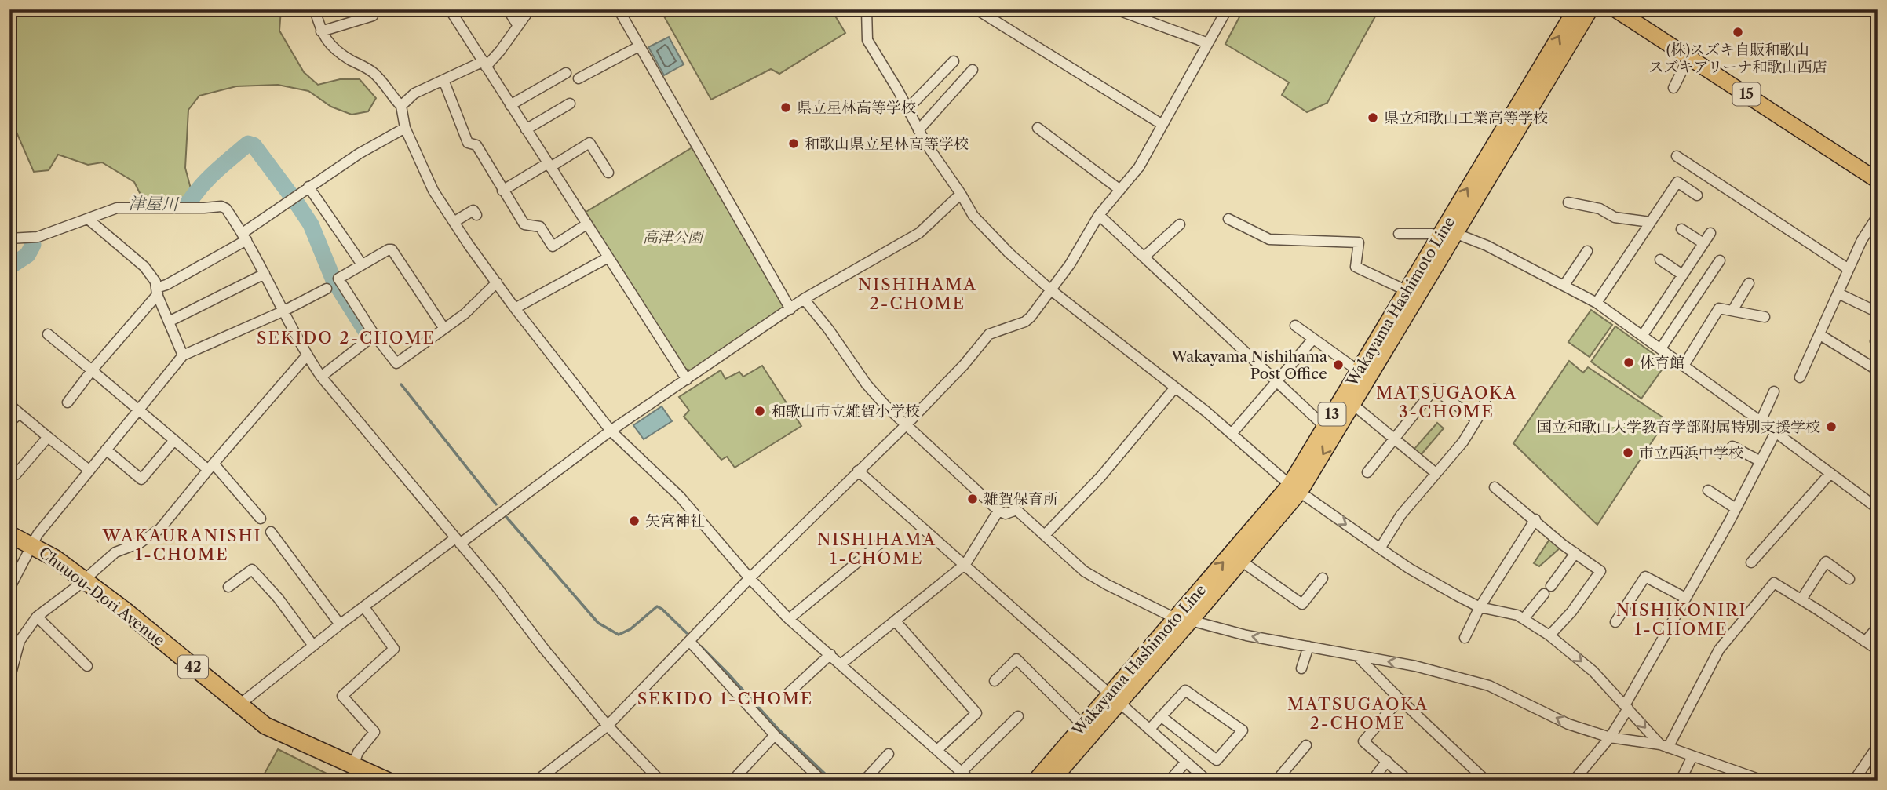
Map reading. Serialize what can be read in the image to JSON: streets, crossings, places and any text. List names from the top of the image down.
{
  "streets": {
    "highway": ["Chuuou-Dori Avenue", "42"],
    "main road": ["15", "Wakayama Hashimoto Line", "13"]
  },
  "districts": [
    "NISHIHAMA 2-CHOME",
    "SEKIDO 2-CHOME",
    "MATSUGAOKA 3-CHOME",
    "WAKAURANISHI 1-CHOME",
    "NISHIHAMA 1-CHOME",
    "NISHIKONIRI 1-CHOME",
    "SEKIDO 1-CHOME",
    "MATSUGAOKA 2-CHOME"
  ],
  "water": ["津屋川"],
  "parks": ["高津公園"],
  "places": [
    "(株)スズキ自販和歌山 スズキアリーナ和歌山西店",
    "県立星林高等学校",
    "県立和歌山工業高等学校",
    "和歌山県立星林高等学校",
    "体育館",
    "Wakayama Nishihama Post Office",
    "和歌山市立雑賀小学校",
    "国立和歌山大学教育学部附属特別支援学校",
    "市立西浜中学校",
    "雑賀保育所",
    "矢宮神社"
  ]
}
